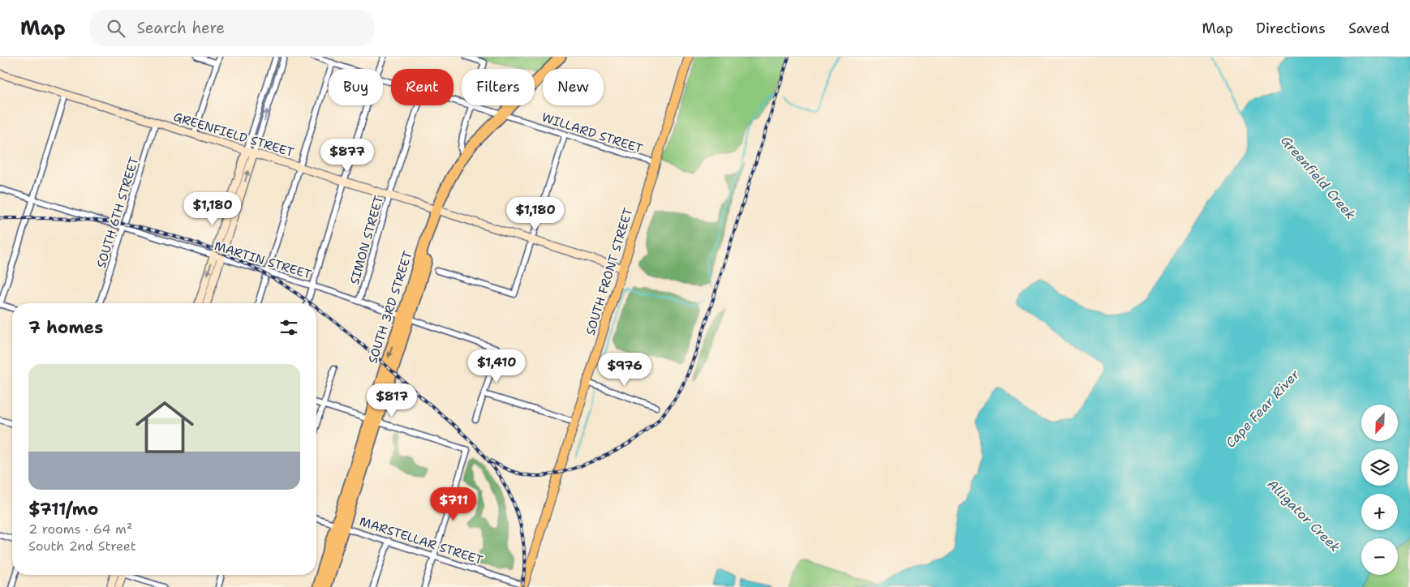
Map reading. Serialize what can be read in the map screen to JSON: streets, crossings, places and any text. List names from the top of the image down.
{
  "streets": {
    "highway": ["SOUTH 3RD STREET"],
    "main road": ["GREENFIELD STREET", "SOUTH FRONT STREET"],
    "street": [
      "WILLARD STREET",
      "SOUTH 6TH STREET",
      "SIMON STREET",
      "MARTIN STREET",
      "MARSTELLAR STREET"
    ]
  },
  "crossings": [
    ["WILLARD STREET", "SOUTH FRONT STREET"],
    ["WILLARD STREET", "SOUTH 3RD STREET"],
    ["GREENFIELD STREET", "SOUTH 6TH STREET"],
    ["GREENFIELD STREET", "SIMON STREET"],
    ["GREENFIELD STREET", "SOUTH FRONT STREET"],
    ["GREENFIELD STREET", "SOUTH 3RD STREET"],
    ["SOUTH 6TH STREET", "MARTIN STREET"],
    ["SIMON STREET", "MARTIN STREET"],
    ["MARTIN STREET", "SOUTH 3RD STREET"],
    ["SOUTH FRONT STREET", "MARSTELLAR STREET"],
    ["SOUTH 3RD STREET", "MARSTELLAR STREET"]
  ],
  "water": ["Greenfield Creek", "Cape Fear River", "Alligator Creek"],
  "north": "bottom left",
  "page": {
    "header": "Map",
    "search": "Search here",
    "nav": ["Map", "Directions", "Saved"],
    "chip": [
      "Buy",
      "Rent",
      "Filters",
      "New"
    ],
    "price": [
      "$877",
      "$1,180",
      "$1,180",
      "$1,410",
      "$976",
      "$817",
      "$711"
    ],
    "heading": "7 homes",
    "list": [
      {
        "name": "$711/mo",
        "note": "2 rooms · 64 m² · South 2nd Street"
      }
    ],
    "map_buttons": ["+", "−"]
  }
}
